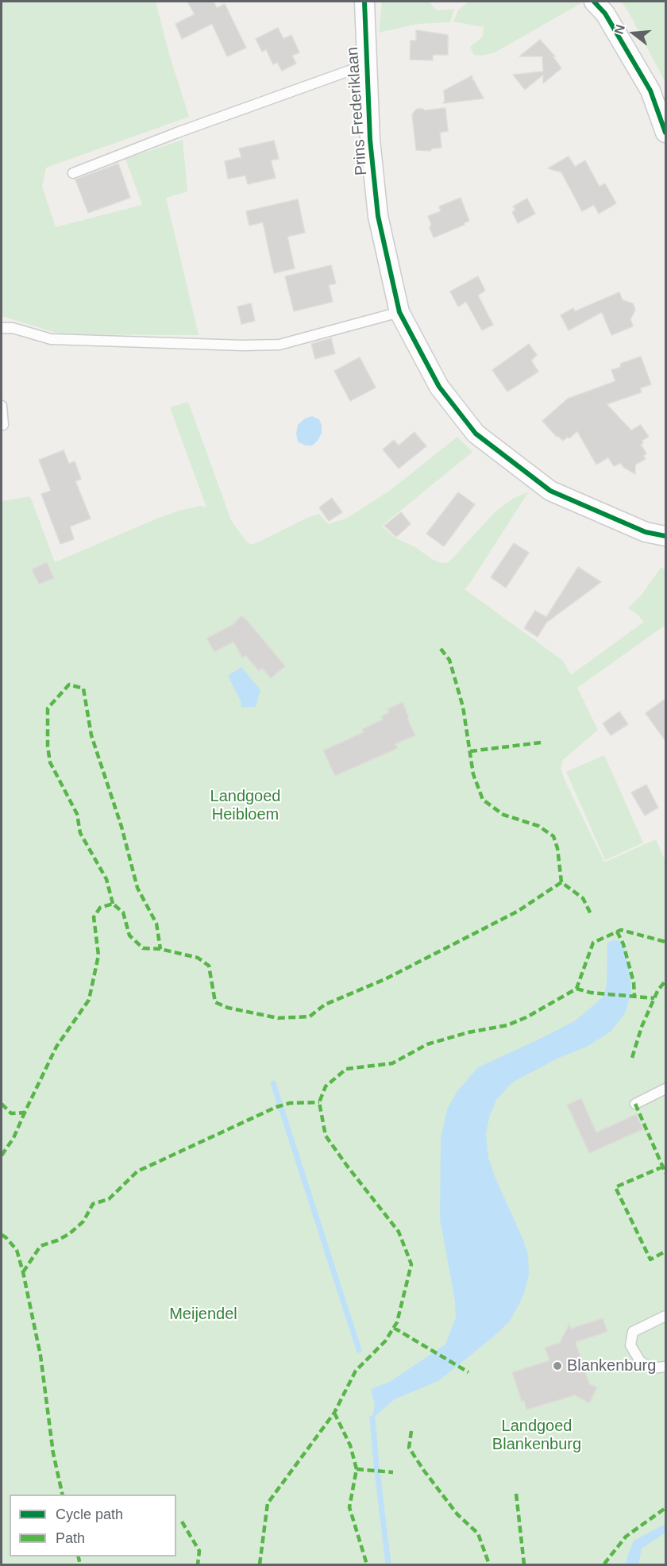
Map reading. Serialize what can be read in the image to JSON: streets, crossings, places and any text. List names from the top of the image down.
{
  "streets": {
    "street": ["Prins Frederiklaan"]
  },
  "parks": ["Landgoed Heibloem", "Meijendel", "Landgoed Blankenburg"],
  "places": ["Blankenburg"],
  "legend": ["Cycle path", "Path"],
  "north": "left"
}
